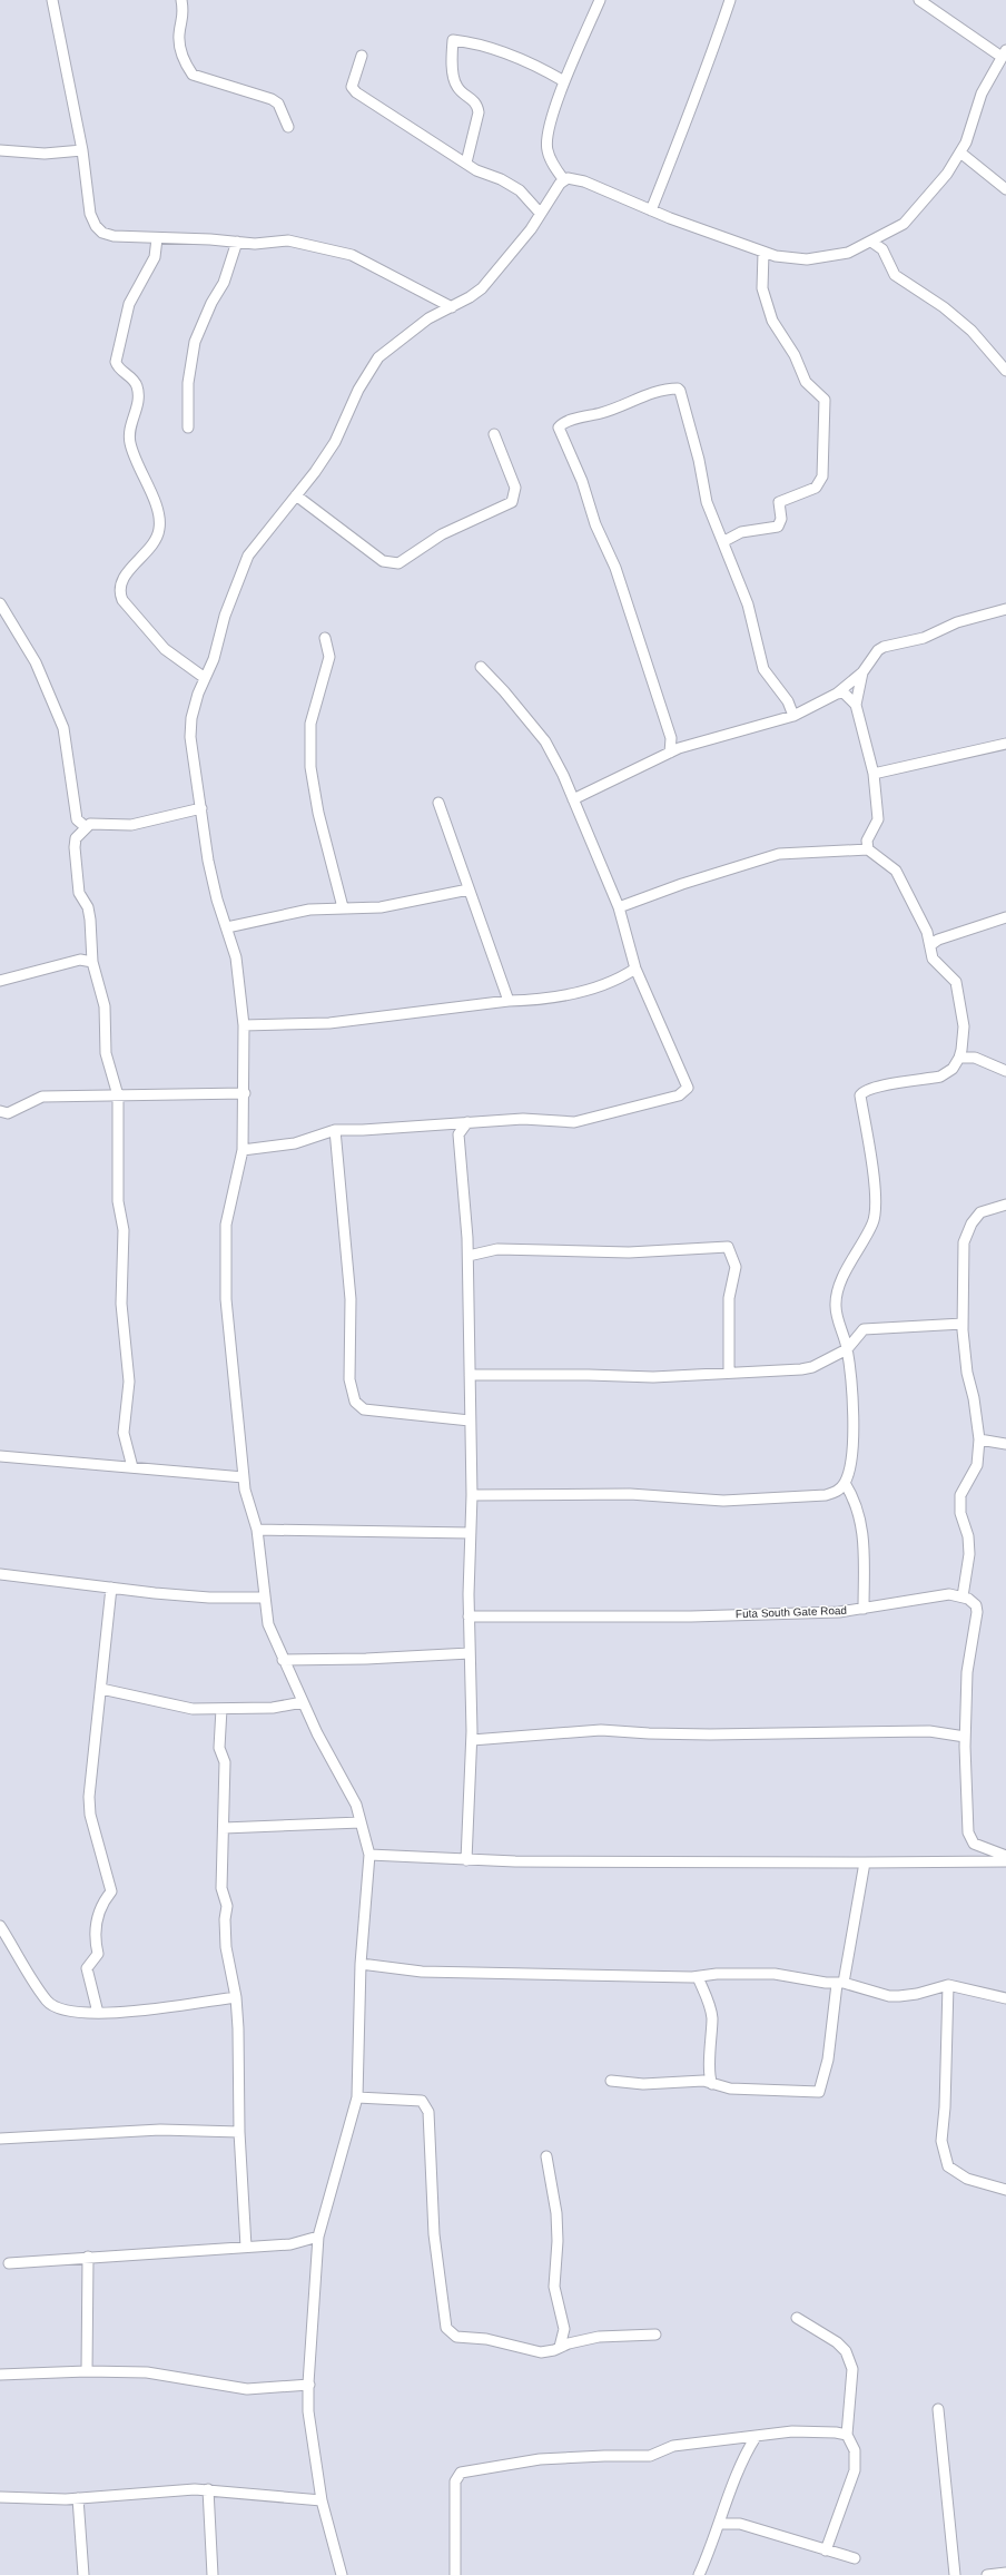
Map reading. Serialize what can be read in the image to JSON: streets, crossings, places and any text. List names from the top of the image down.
{
  "streets": {
    "street": ["Futa South Gate Road"]
  }
}
